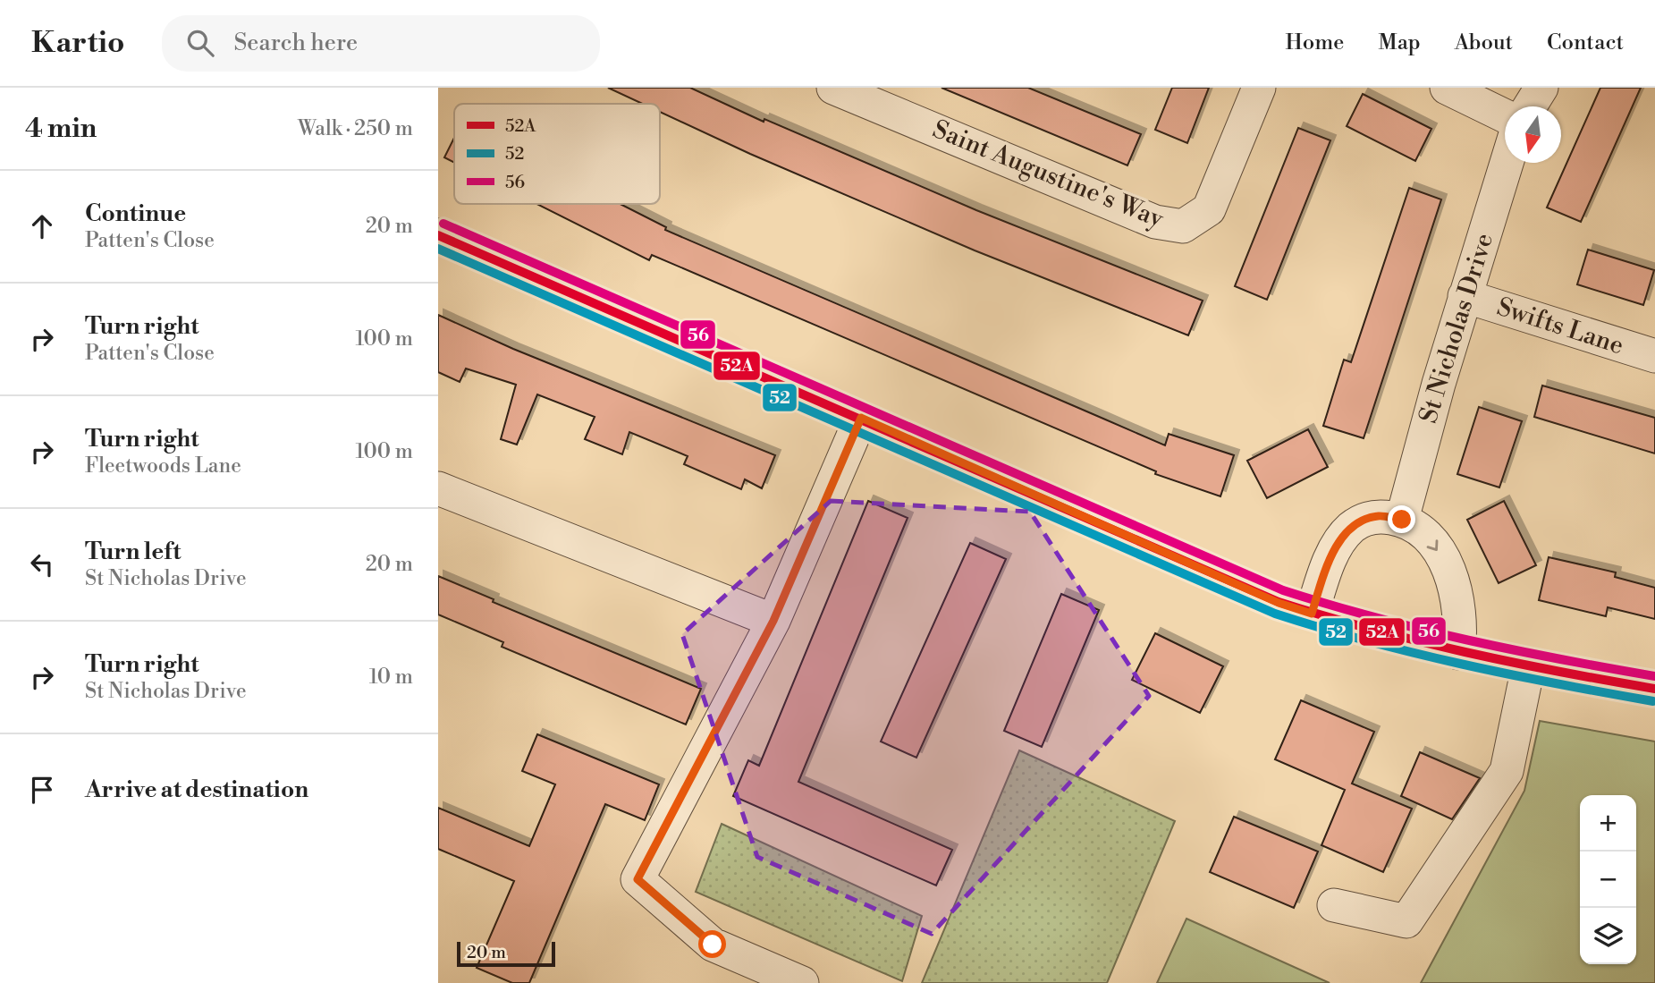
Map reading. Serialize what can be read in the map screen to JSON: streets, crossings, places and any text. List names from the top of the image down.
{
  "streets": {
    "street": ["Saint Augustine's Way", "Swifts Lane", "St Nicholas Drive"]
  },
  "crossings": [
    ["Swifts Lane", "St Nicholas Drive"]
  ],
  "lines": ["transit line 56", "transit line 52A", "transit line 52"],
  "legend": ["52A", "52", "56"],
  "scale_bar": "20 m",
  "north": "bottom",
  "page": {
    "header": "Kartio",
    "search": "Search here",
    "nav": [
      "Home",
      "Map",
      "About",
      "Contact"
    ],
    "heading": ["4 min", "Walk · 250 m"],
    "list": [
      ["Continue", "Patten's Close", "20 m"],
      ["Turn right", "Patten's Close", "100 m"],
      ["Turn right", "Fleetwoods Lane", "100 m"],
      ["Turn left", "St Nicholas Drive", "20 m"],
      ["Turn right", "St Nicholas Drive", "10 m"],
      "Arrive at destination"
    ],
    "map_buttons": ["+", "−"],
    "scale": "20 m"
  }
}
